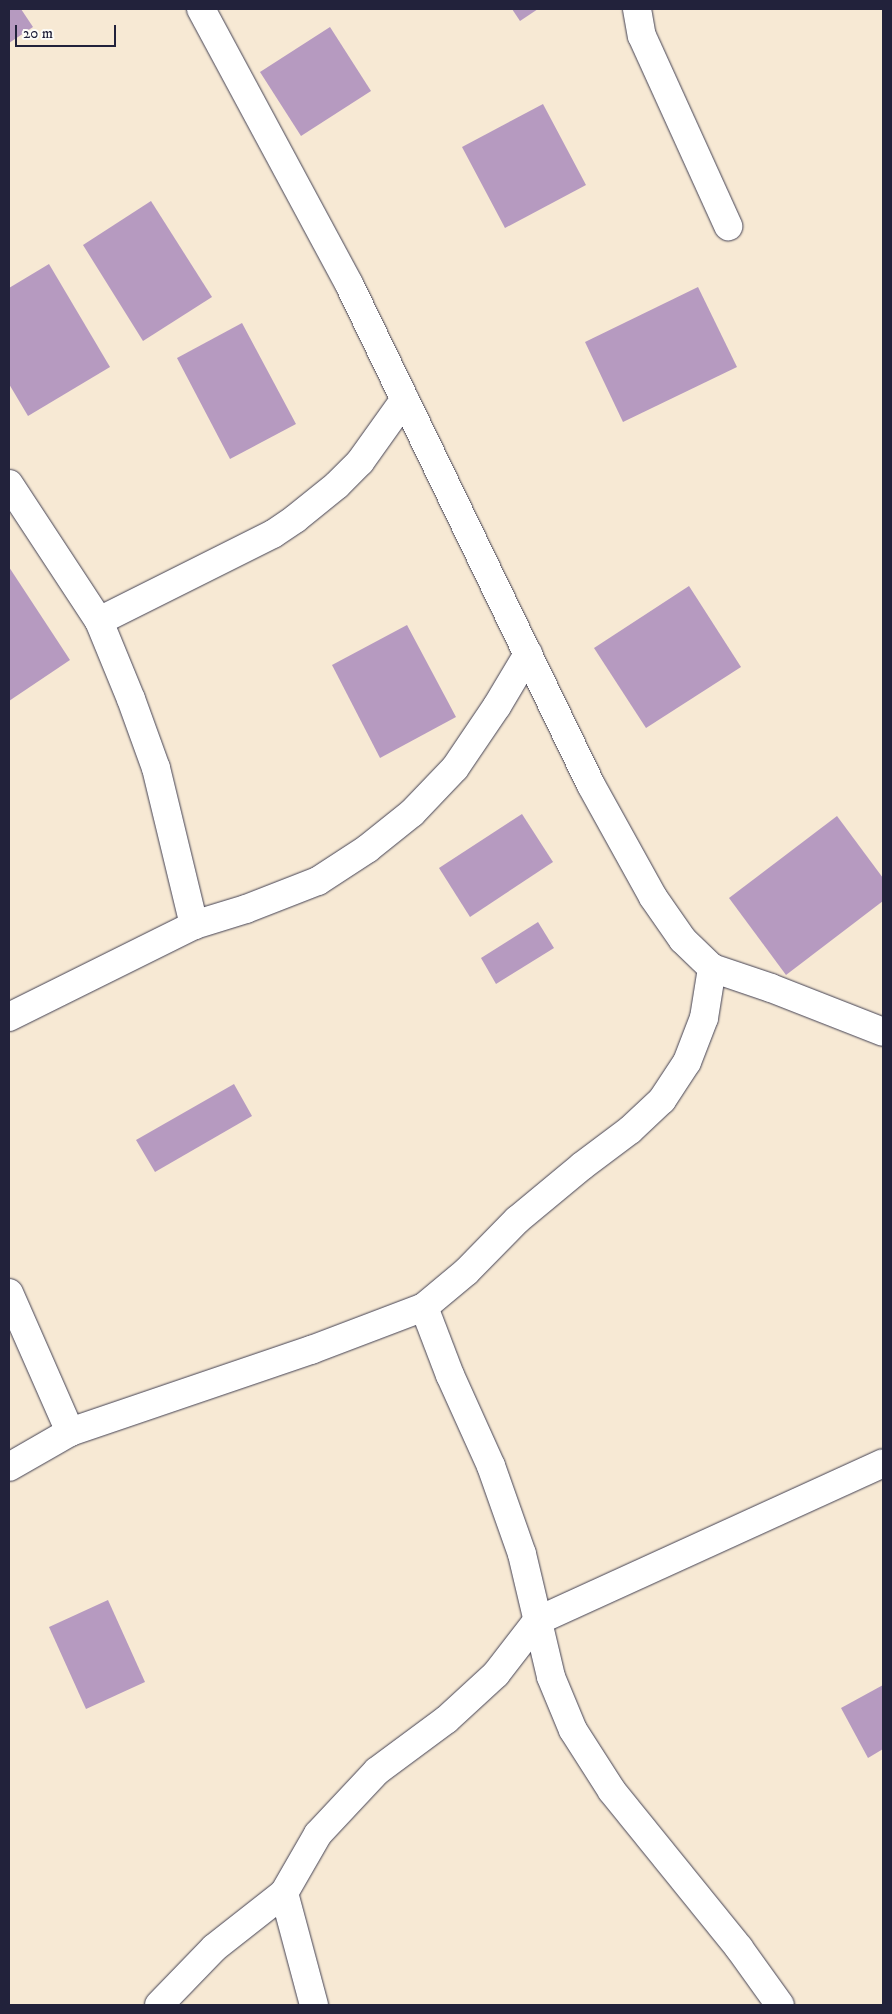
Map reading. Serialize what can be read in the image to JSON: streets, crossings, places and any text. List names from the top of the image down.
{
  "scale_bar": "20 m"
}
